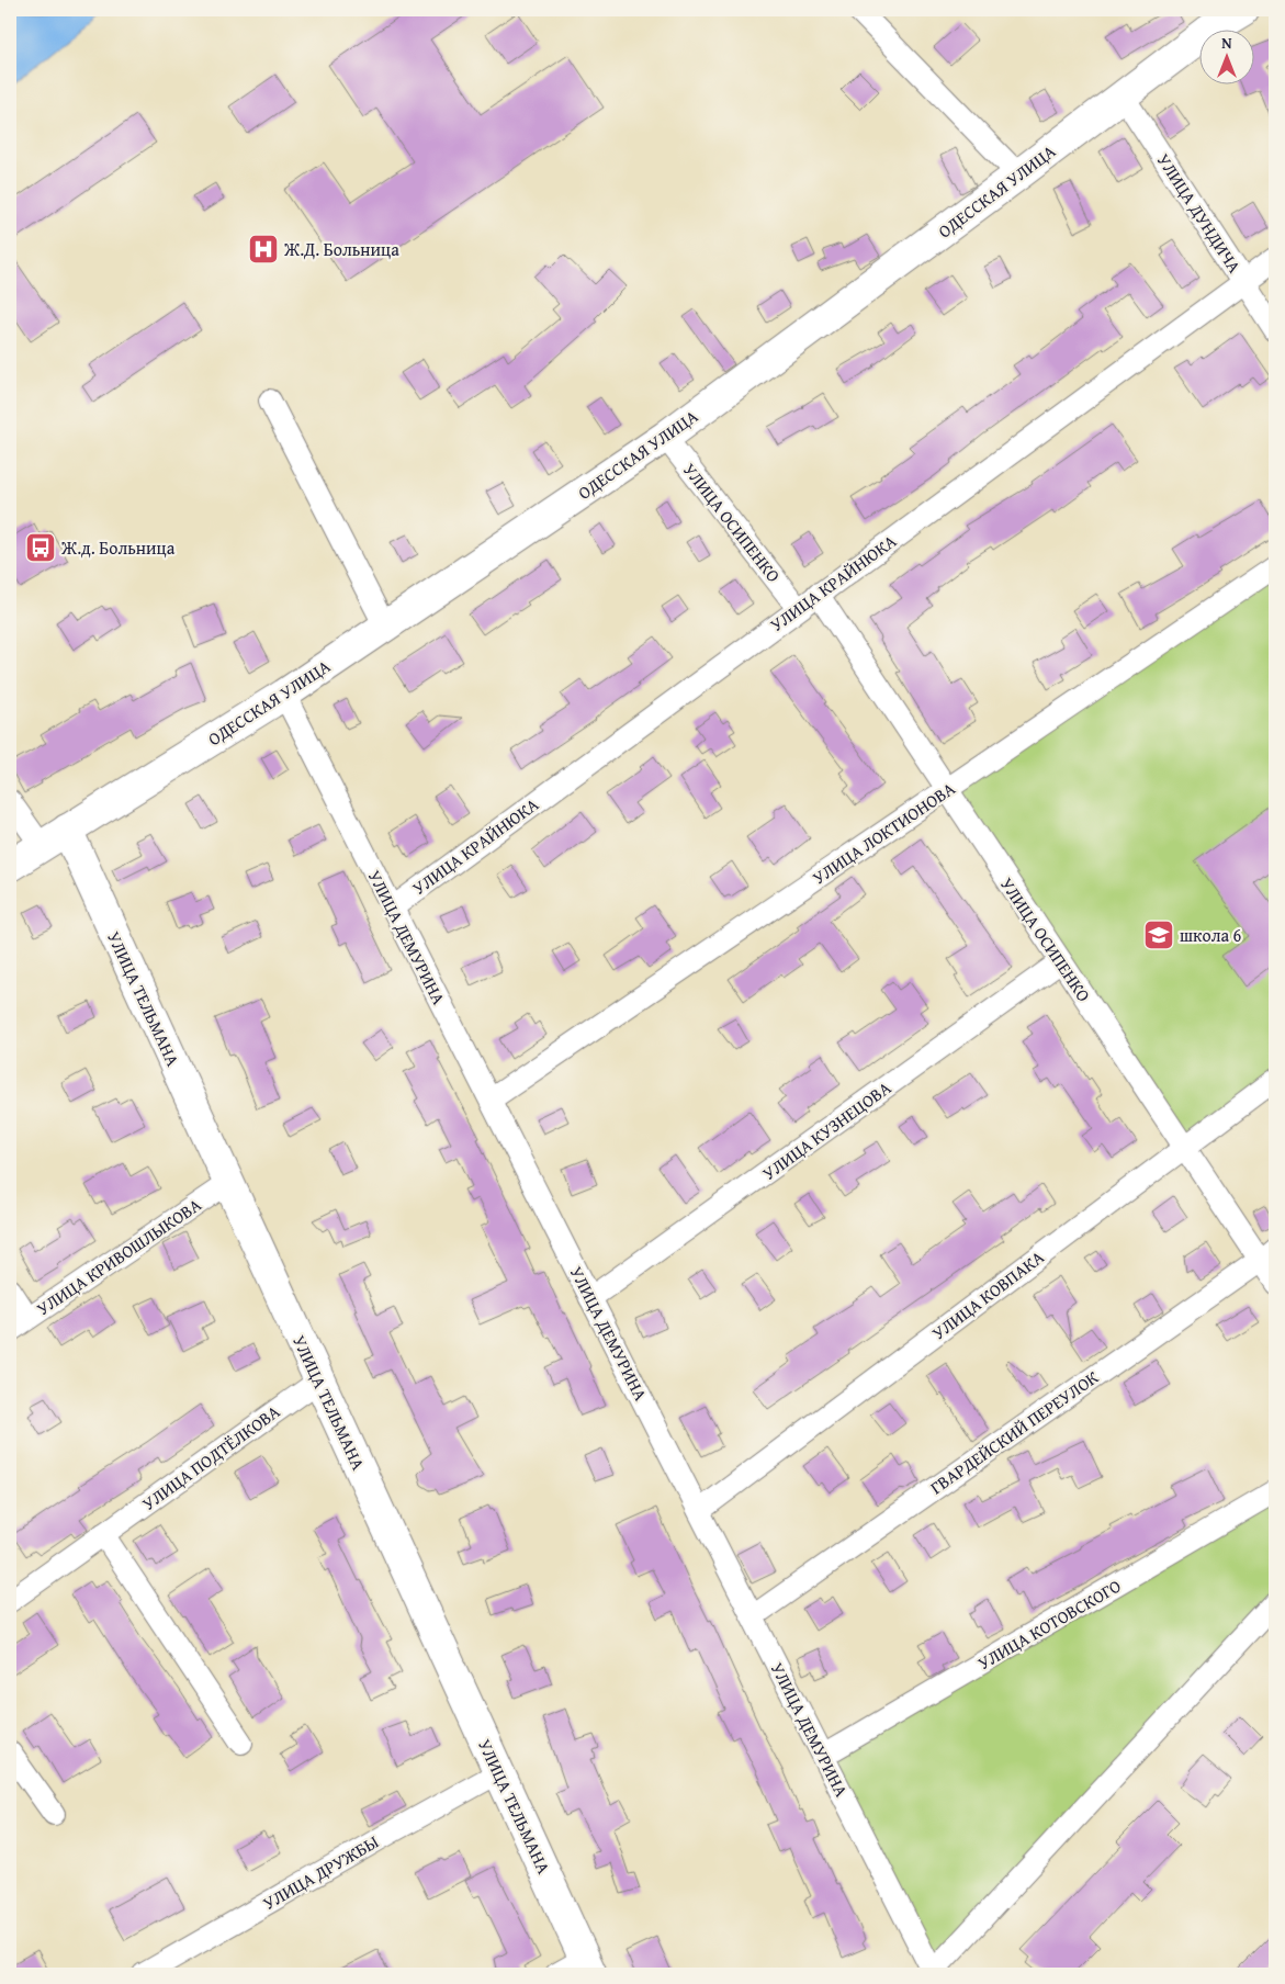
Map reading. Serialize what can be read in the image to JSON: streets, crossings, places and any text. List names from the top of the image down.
{
  "streets": {
    "main road": ["ОДЕССКАЯ УЛИЦА", "УЛИЦА ТЕЛЬМАНА"],
    "street": [
      "УЛИЦА ДУНДИЧА",
      "УЛИЦА ОСИПЕНКО",
      "УЛИЦА КРАЙНЮКА",
      "УЛИЦА ЛОКТИОНОВА",
      "УЛИЦА ДЕМУРИНА",
      "УЛИЦА КУЗНЕЦОВА",
      "УЛИЦА КРИВОШЛЫКОВА",
      "УЛИЦА КОВПАКА",
      "ГВАРДЕЙСКИЙ ПЕРЕУЛОК",
      "УЛИЦА ПОДТЁЛКОВА",
      "УЛИЦА КОТОВСКОГО",
      "УЛИЦА ДРУЖБЫ"
    ]
  },
  "crossings": [
    ["ОДЕССКАЯ УЛИЦА", "УЛИЦА ДУНДИЧА"],
    ["ОДЕССКАЯ УЛИЦА", "УЛИЦА ОСИПЕНКО"],
    ["ОДЕССКАЯ УЛИЦА", "УЛИЦА ДЕМУРИНА"],
    ["ОДЕССКАЯ УЛИЦА", "УЛИЦА ТЕЛЬМАНА"],
    ["УЛИЦА ДУНДИЧА", "УЛИЦА КРАЙНЮКА"],
    ["УЛИЦА ОСИПЕНКО", "УЛИЦА КРАЙНЮКА"],
    ["УЛИЦА ОСИПЕНКО", "УЛИЦА ЛОКТИОНОВА"],
    ["УЛИЦА ОСИПЕНКО", "УЛИЦА КУЗНЕЦОВА"],
    ["УЛИЦА ОСИПЕНКО", "УЛИЦА КОВПАКА"],
    ["УЛИЦА ОСИПЕНКО", "ГВАРДЕЙСКИЙ ПЕРЕУЛОК"],
    ["УЛИЦА КРАЙНЮКА", "УЛИЦА ДЕМУРИНА"],
    ["УЛИЦА ЛОКТИОНОВА", "УЛИЦА ДЕМУРИНА"],
    ["УЛИЦА ДЕМУРИНА", "УЛИЦА КУЗНЕЦОВА"],
    ["УЛИЦА ДЕМУРИНА", "УЛИЦА КОВПАКА"],
    ["УЛИЦА ДЕМУРИНА", "ГВАРДЕЙСКИЙ ПЕРЕУЛОК"],
    ["УЛИЦА ДЕМУРИНА", "УЛИЦА КОТОВСКОГО"],
    ["УЛИЦА ТЕЛЬМАНА", "УЛИЦА КРИВОШЛЫКОВА"],
    ["УЛИЦА ТЕЛЬМАНА", "УЛИЦА ПОДТЁЛКОВА"],
    ["УЛИЦА ТЕЛЬМАНА", "УЛИЦА ДРУЖБЫ"]
  ],
  "places": {
    "hospital": ["Ж.Д. Больница"],
    "bus stop": ["Ж.д. Больница"],
    "school or university": ["школа 6"]
  },
  "north": "top"
}
